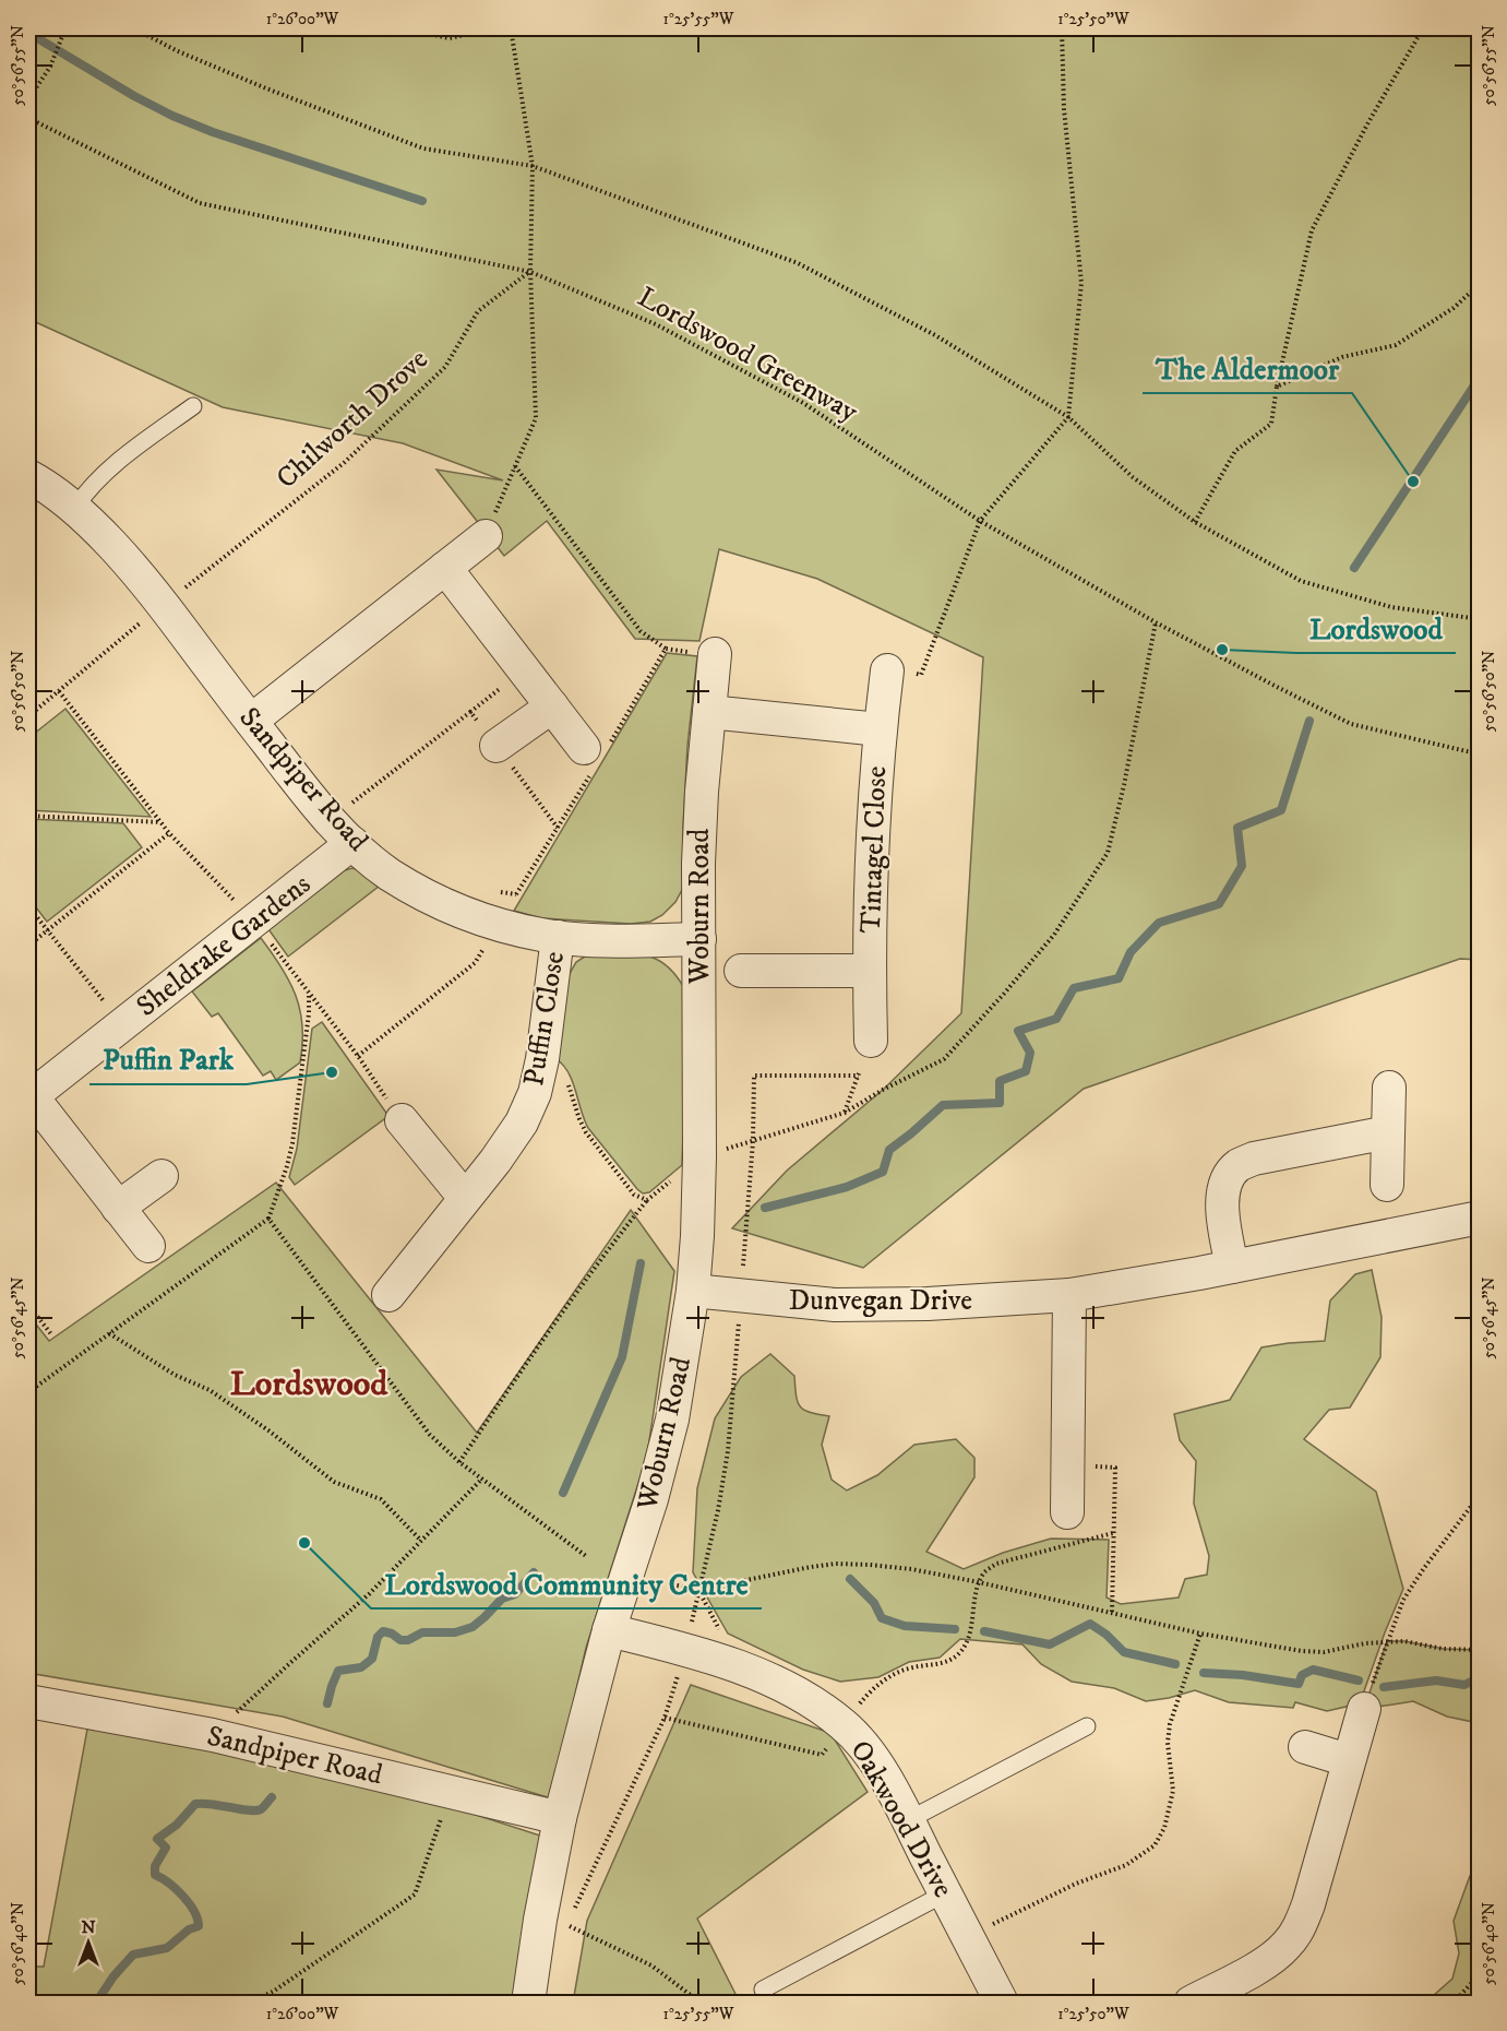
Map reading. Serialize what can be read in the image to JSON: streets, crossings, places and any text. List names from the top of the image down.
{
  "streets": {
    "street": [
      "Sandpiper Road",
      "Tintagel Close",
      "Woburn Road",
      "Sheldrake Gardens",
      "Puffin Close",
      "Dunvegan Drive",
      "Oakwood Drive"
    ],
    "path": ["Lordswood Greenway", "Chilworth Drove"]
  },
  "crossings": [
    ["Lordswood Greenway", "Chilworth Drove"],
    ["Chilworth Drove", "Sandpiper Road"],
    ["Sandpiper Road", "Woburn Road"],
    ["Sandpiper Road", "Sheldrake Gardens"],
    ["Sandpiper Road", "Puffin Close"],
    ["Tintagel Close", "Woburn Road"],
    ["Woburn Road", "Dunvegan Drive"],
    ["Woburn Road", "Oakwood Drive"]
  ],
  "districts": ["Lordswood"],
  "places": [
    "The Aldermoor",
    "Lordswood",
    "Puffin Park",
    "Lordswood Community Centre"
  ],
  "north": "top",
  "coordinates": [
    "1°26'00\"W",
    "1°25'55\"W",
    "1°25'50\"W",
    "50°56'55\"N",
    "50°56'50\"N",
    "50°56'45\"N",
    "50°56'40\"N"
  ]
}
